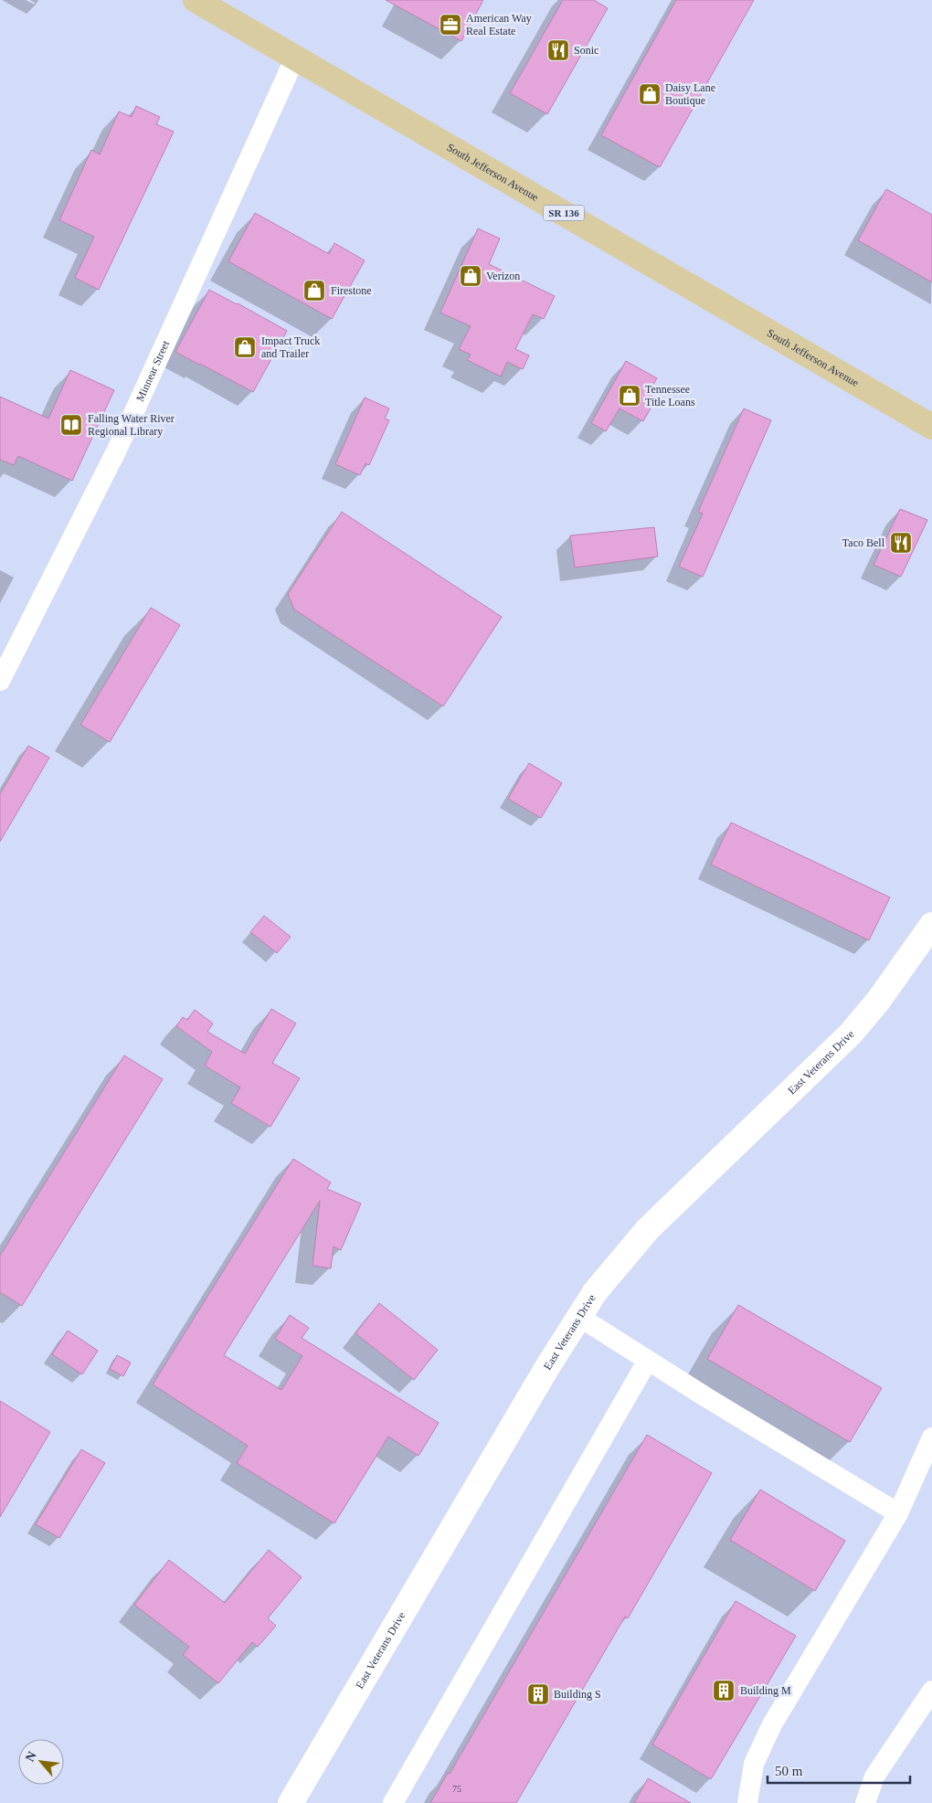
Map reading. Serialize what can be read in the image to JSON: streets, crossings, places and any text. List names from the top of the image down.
{
  "streets": {
    "main road": ["South Jefferson Avenue", "SR 136"],
    "street": ["Minnear Street", "East Veterans Drive"]
  },
  "crossings": [
    ["South Jefferson Avenue", "Minnear Street"]
  ],
  "places": {
    "office": ["American Way Real Estate"],
    "restaurant": ["Sonic", "Taco Bell"],
    "shop": [
      "Daisy Lane Boutique",
      "Verizon",
      "Firestone",
      "Impact Truck and Trailer",
      "Tennessee Title Loans"
    ],
    "library": ["Falling Water River Regional Library"],
    "building": ["Building M", "Building S"]
  },
  "house_numbers": ["75"],
  "scale_bar": "50 m",
  "north": "top left"
}
